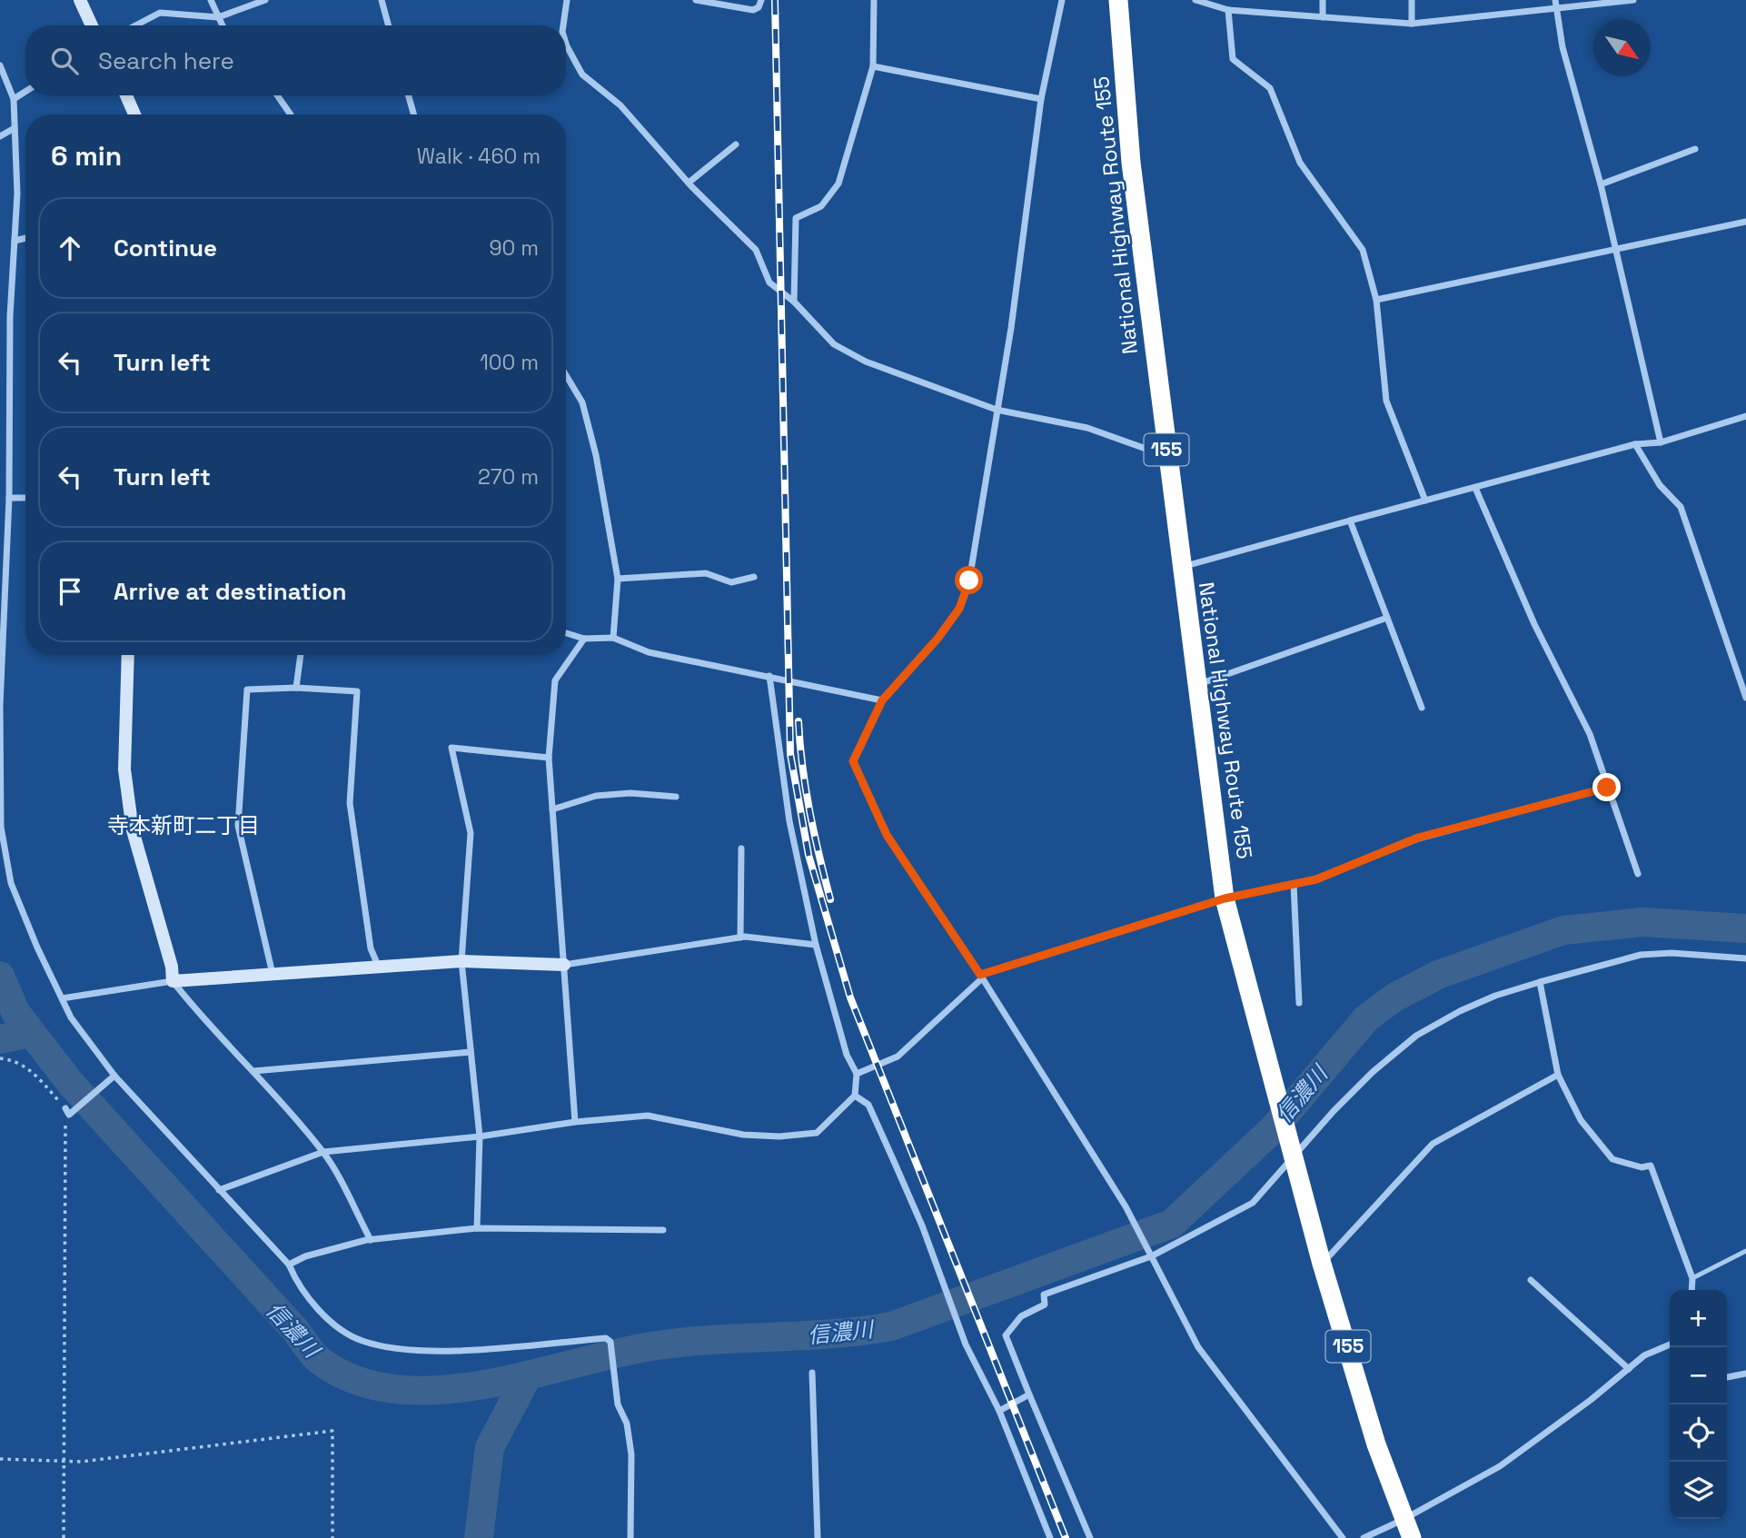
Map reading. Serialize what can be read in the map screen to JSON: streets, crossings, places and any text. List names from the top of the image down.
{
  "streets": {
    "highway": ["National Highway Route 155", "155"]
  },
  "districts": ["寺本新町二丁目"],
  "water": ["信濃川"],
  "north": "bottom right",
  "page": {
    "search": "Search here",
    "heading": ["6 min", "Walk · 460 m"],
    "list": [
      ["Continue", "90 m"],
      ["Turn left", "100 m"],
      ["Turn left", "270 m"],
      "Arrive at destination"
    ],
    "map_buttons": ["+", "−"]
  }
}
